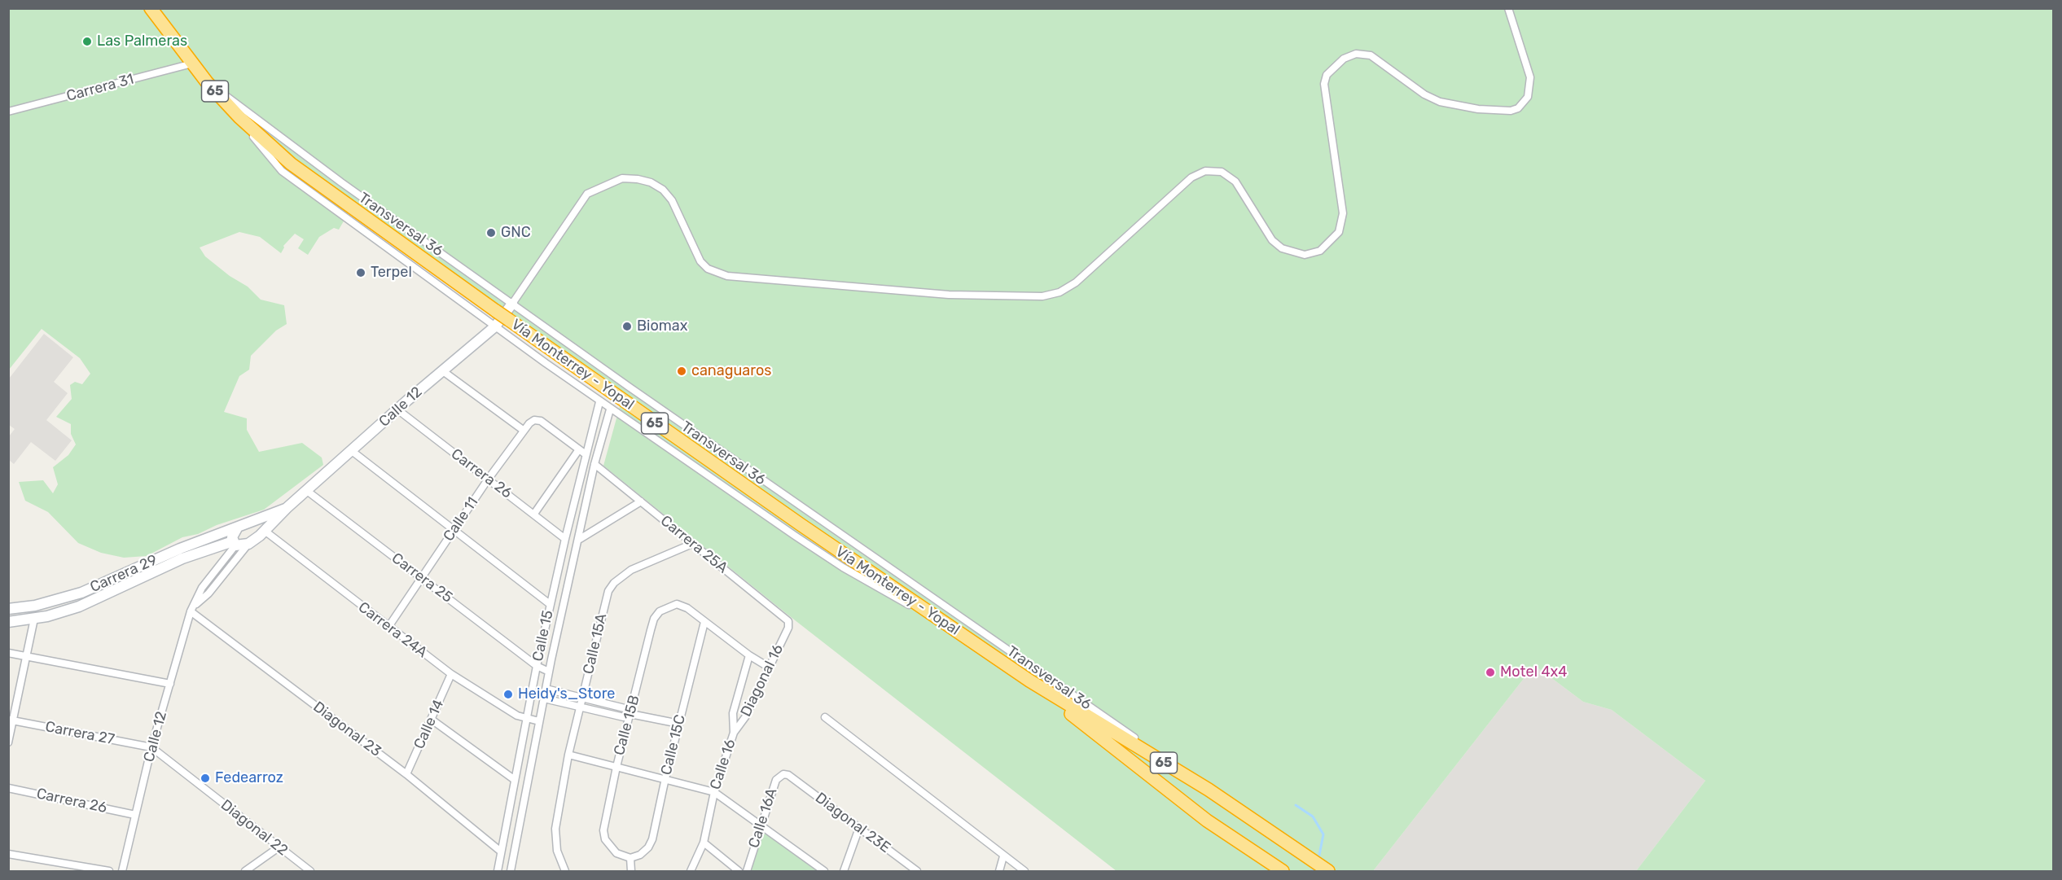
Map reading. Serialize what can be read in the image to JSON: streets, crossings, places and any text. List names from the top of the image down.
{
  "streets": {
    "highway": ["65", "Vía Monterrey - Yopal"],
    "main road": ["Calle 12", "Carrera 29"],
    "street": [
      "Carrera 31",
      "Transversal 36",
      "Carrera 26",
      "Calle 11",
      "Carrera 25A",
      "Carrera 25",
      "Carrera 24A",
      "Calle 15",
      "Calle 15A",
      "Diagonal 16",
      "Calle 14",
      "Calle 15B",
      "Diagonal 23",
      "Carrera 27",
      "Calle 15C",
      "Calle 16",
      "Calle 16A",
      "Diagonal 23E",
      "Diagonal 22"
    ]
  },
  "crossings": [
    ["Carrera 31", "Transversal 36"],
    ["Carrera 31", "Vía Monterrey - Yopal"],
    ["Transversal 36", "Vía Monterrey - Yopal"],
    ["Transversal 36", "Calle 12"],
    ["Transversal 36", "Calle 15"],
    ["Calle 12", "Carrera 26"],
    ["Calle 12", "Carrera 29"],
    ["Calle 12", "Carrera 25"],
    ["Calle 12", "Diagonal 23"],
    ["Calle 12", "Carrera 27"],
    ["Calle 12", "Diagonal 22"],
    ["Carrera 26", "Calle 11"],
    ["Carrera 26", "Calle 15"],
    ["Calle 11", "Carrera 25"],
    ["Calle 11", "Carrera 24A"],
    ["Carrera 25A", "Calle 15"],
    ["Carrera 25A", "Calle 15A"],
    ["Carrera 25A", "Diagonal 16"],
    ["Carrera 25", "Calle 15"],
    ["Carrera 24A", "Calle 15"],
    ["Carrera 24A", "Calle 14"],
    ["Calle 15", "Diagonal 23"],
    ["Diagonal 16", "Calle 16"],
    ["Calle 14", "Diagonal 23"],
    ["Calle 15B", "Calle 15C"],
    ["Carrera 27", "Diagonal 22"],
    ["Calle 16A", "Diagonal 23E"]
  ],
  "places": [
    "Las Palmeras",
    "GNC",
    "Terpel",
    "Biomax",
    "canaguaros",
    "Motel 4x4",
    "Heidy's_Store",
    "Fedearroz"
  ]
}
